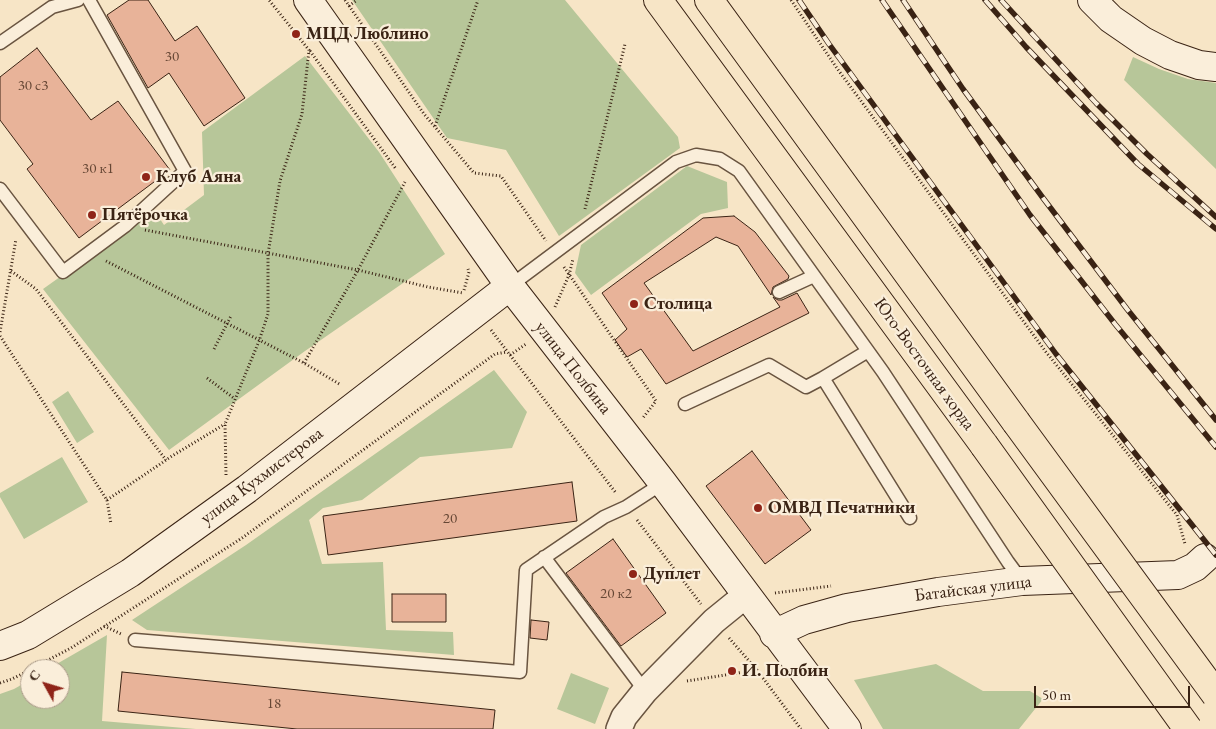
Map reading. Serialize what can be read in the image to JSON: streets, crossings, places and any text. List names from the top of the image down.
{
  "streets": {
    "main road": [
      "Юго-Восточная хорда",
      "улица Полбина",
      "улица Кухмистерова",
      "Батайская улица"
    ]
  },
  "crossings": [
    ["улица Полбина", "улица Кухмистерова"],
    ["улица Полбина", "Батайская улица"]
  ],
  "places": [
    "МЦД Люблино",
    "Клуб Аяна",
    "Пятёрочка",
    "Столица",
    "ОМВД Печатники",
    "Дуплет",
    "И. Полбин"
  ],
  "house_numbers": [
    "30",
    "30 с3",
    "30 к1",
    "20",
    "20 к2",
    "18"
  ],
  "scale_bar": "50 m",
  "north": "top left"
}
